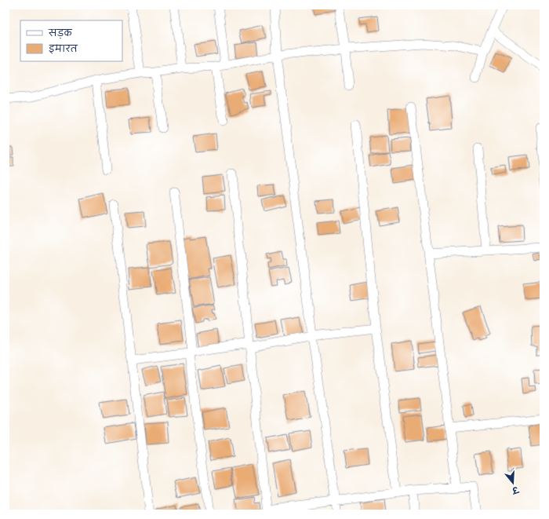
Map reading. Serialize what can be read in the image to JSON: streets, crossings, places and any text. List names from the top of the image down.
{
  "legend": ["सड़क", "इमारत"],
  "north": "bottom"
}
